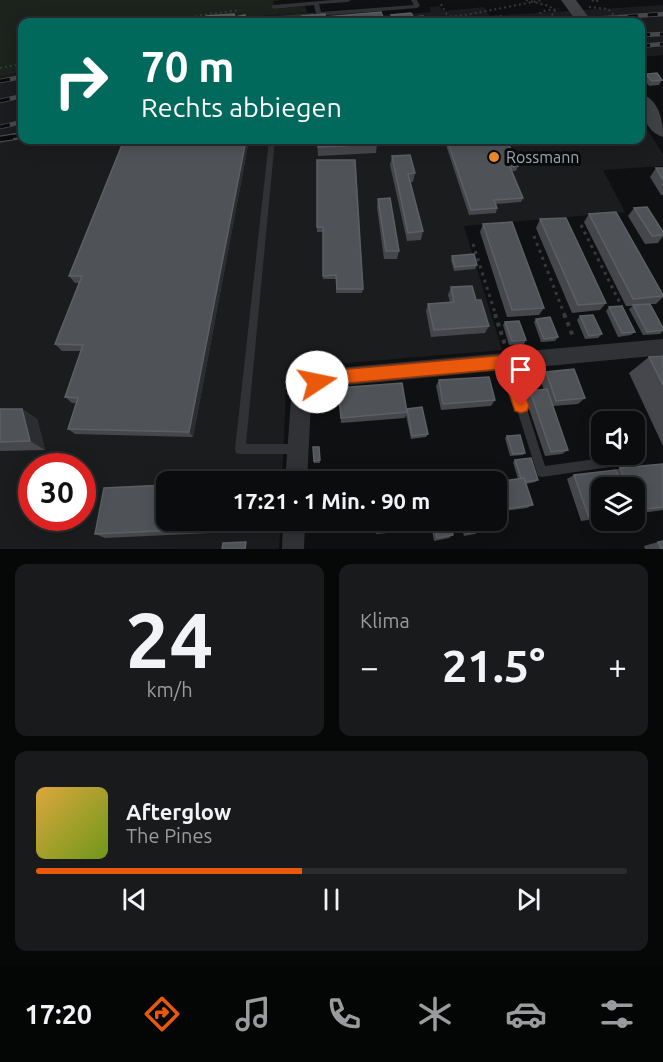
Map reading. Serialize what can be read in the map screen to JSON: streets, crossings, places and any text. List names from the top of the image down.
{
  "places": ["Rossmann"],
  "page": {
    "turn": ["70 m", "Rechts abbiegen"],
    "limit": "30",
    "trip": "17:21 · 1 Min. · 90 m",
    "tile": [
      ["24", "km/h"],
      "Klima"
    ],
    "heat": ["−", "21.5°", "+"],
    "song": ["Afterglow", "The Pines"],
    "tabs": "17:20"
  }
}
